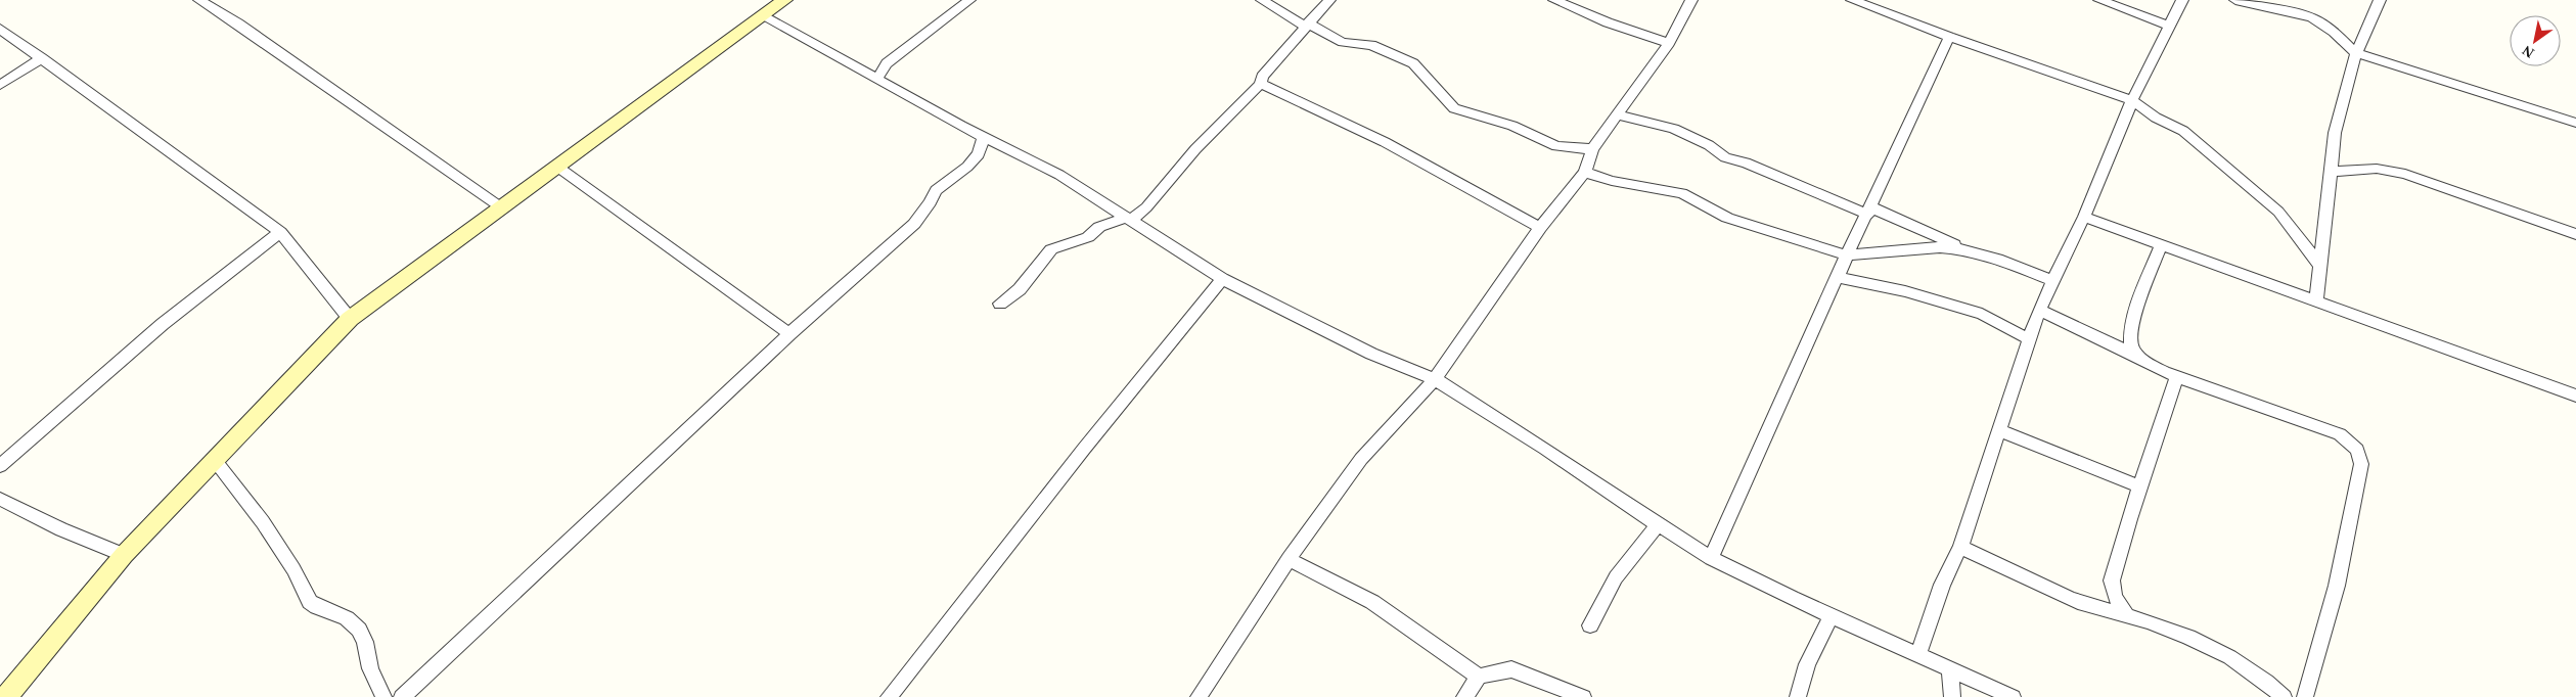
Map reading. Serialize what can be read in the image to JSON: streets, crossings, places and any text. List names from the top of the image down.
{
  "north": "bottom left"
}
